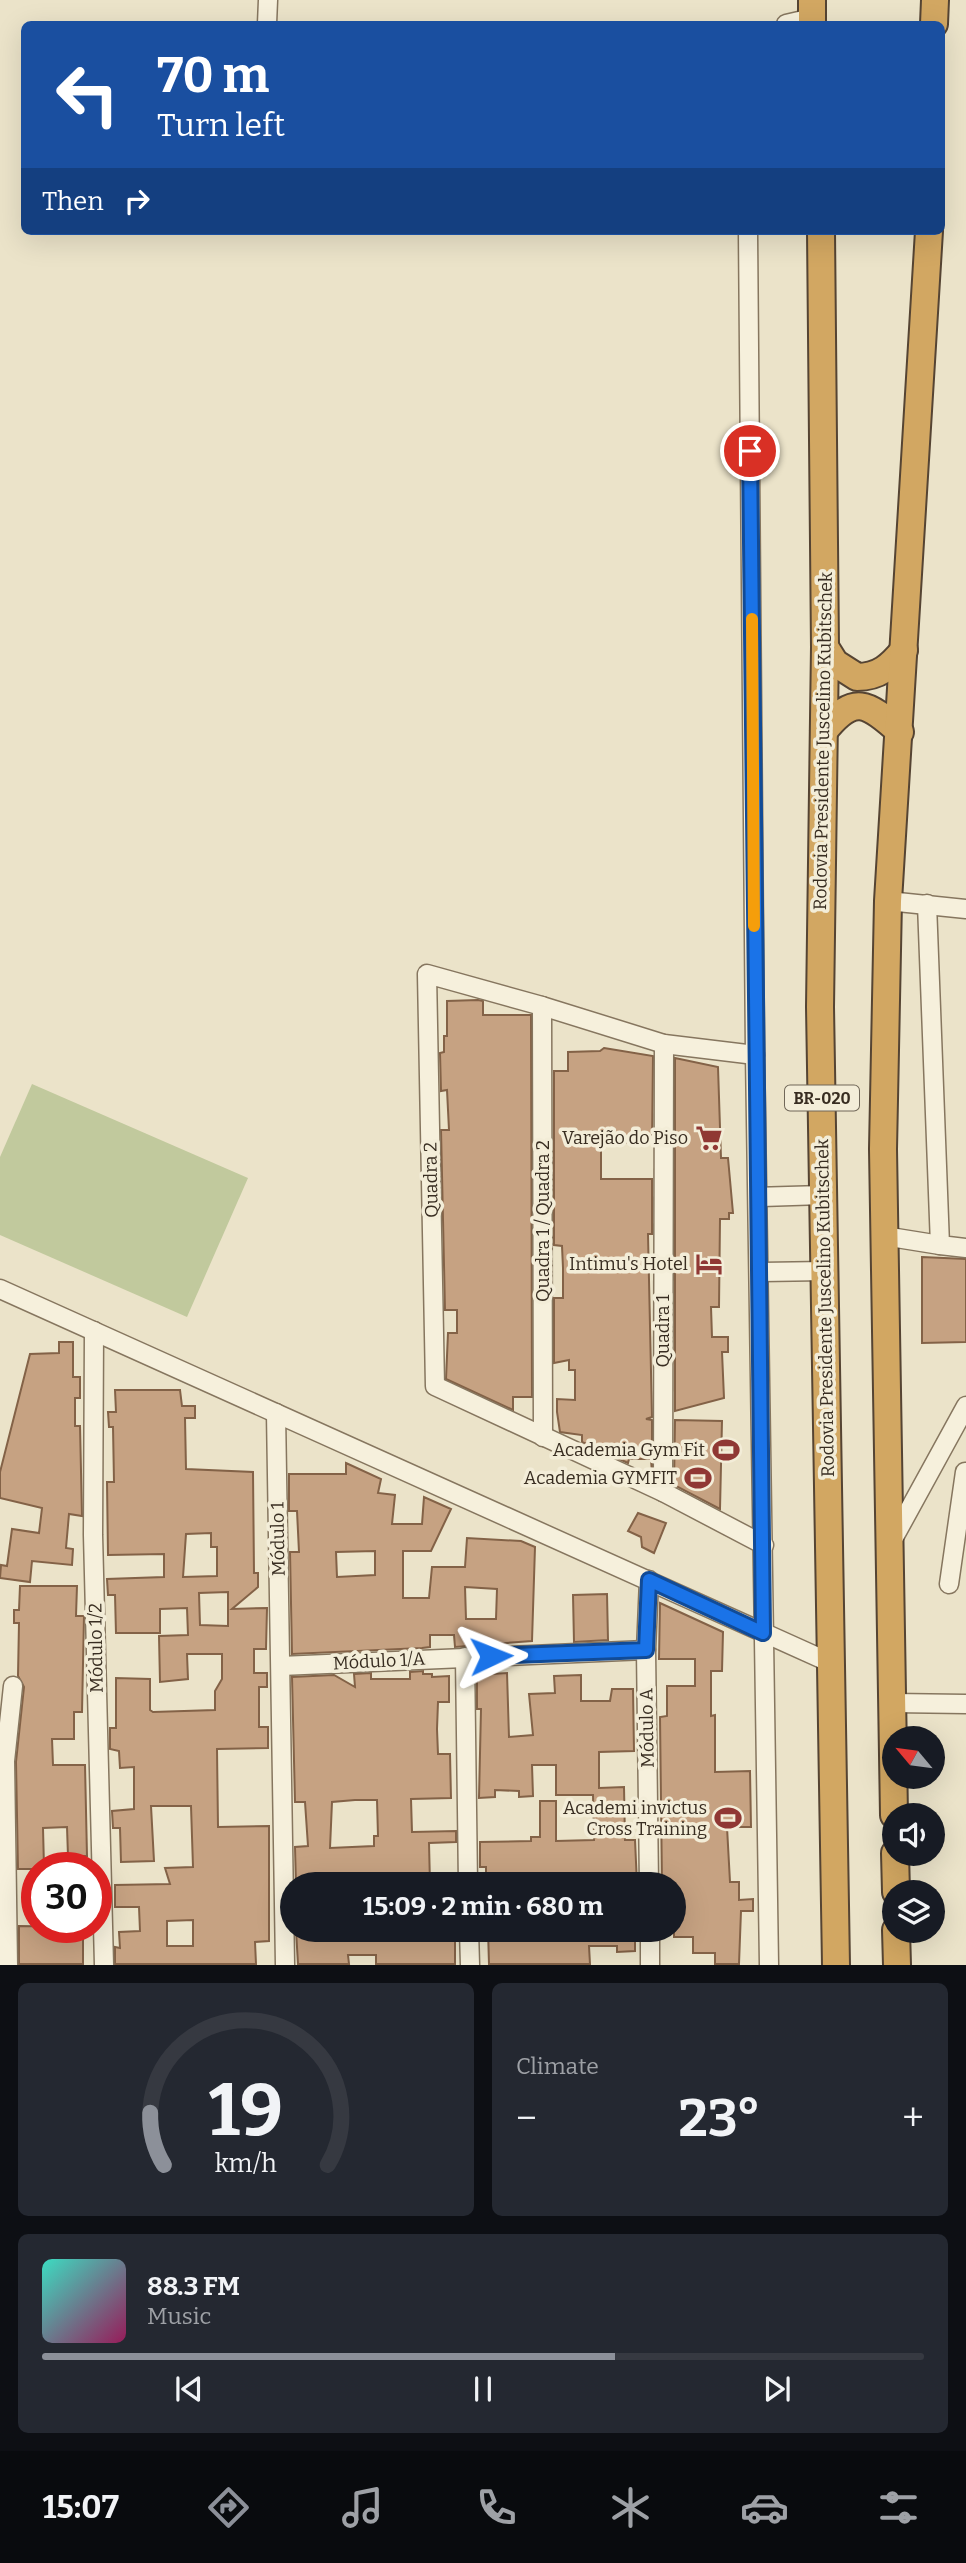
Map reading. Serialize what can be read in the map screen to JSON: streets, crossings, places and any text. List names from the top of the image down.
{
  "streets": {
    "highway": ["Rodovia Presidente Juscelino Kubitschek", "BR-020"],
    "street": [
      "Quadra 2",
      "Quadra 1 / Quadra 2",
      "Quadra 1",
      "Módulo 1",
      "Módulo 1/2",
      "Módulo 1/A",
      "Módulo A"
    ]
  },
  "crossings": [
    ["Quadra 2", "Quadra 1 / Quadra 2"],
    ["Módulo 1", "Módulo 1/A"],
    ["Módulo 1/A", "Módulo A"]
  ],
  "places": {
    "supermarket": ["Varejão do Piso"],
    "hotel": ["Intimu's Hotel"],
    "sports": ["Academia Gym Fit", "Academia GYMFIT", "Academi invictus Cross Training"]
  },
  "north": "top left",
  "page": {
    "turn": ["70 m", "Turn left"],
    "then": "Then",
    "limit": "30",
    "trip": "15:09 · 2 min · 680 m",
    "tile": "Climate",
    "heat": ["−", "23°", "+"],
    "song": ["88.3 FM", "Music"],
    "tabs": "15:07",
    "gauge": ["19", "km/h"]
  }
}
